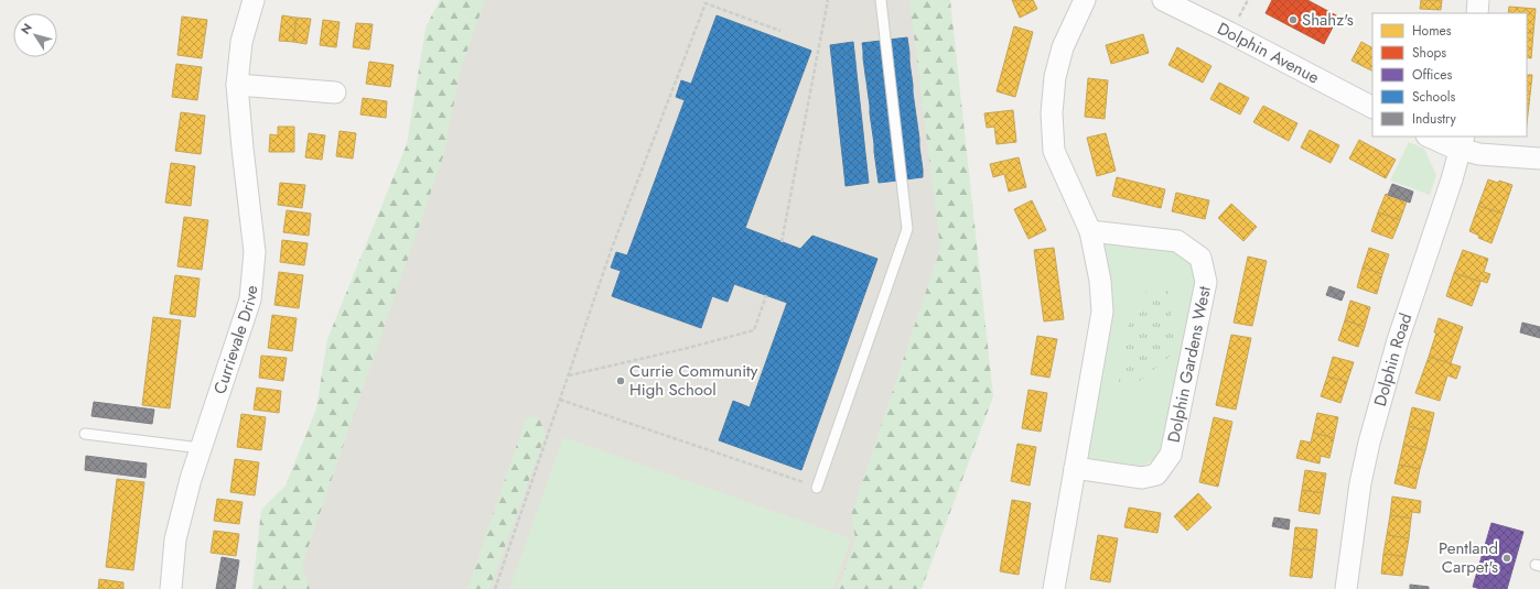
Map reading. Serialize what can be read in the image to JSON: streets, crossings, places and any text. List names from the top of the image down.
{
  "streets": {
    "street": [
      "Dolphin Avenue",
      "Currievale Drive",
      "Dolphin Road",
      "Dolphin Gardens West"
    ]
  },
  "places": ["Shahz's", "Currie Community High School", "Pentland Carpet's"],
  "legend": [
    "Homes",
    "Shops",
    "Offices",
    "Schools",
    "Industry"
  ],
  "north": "top left"
}
